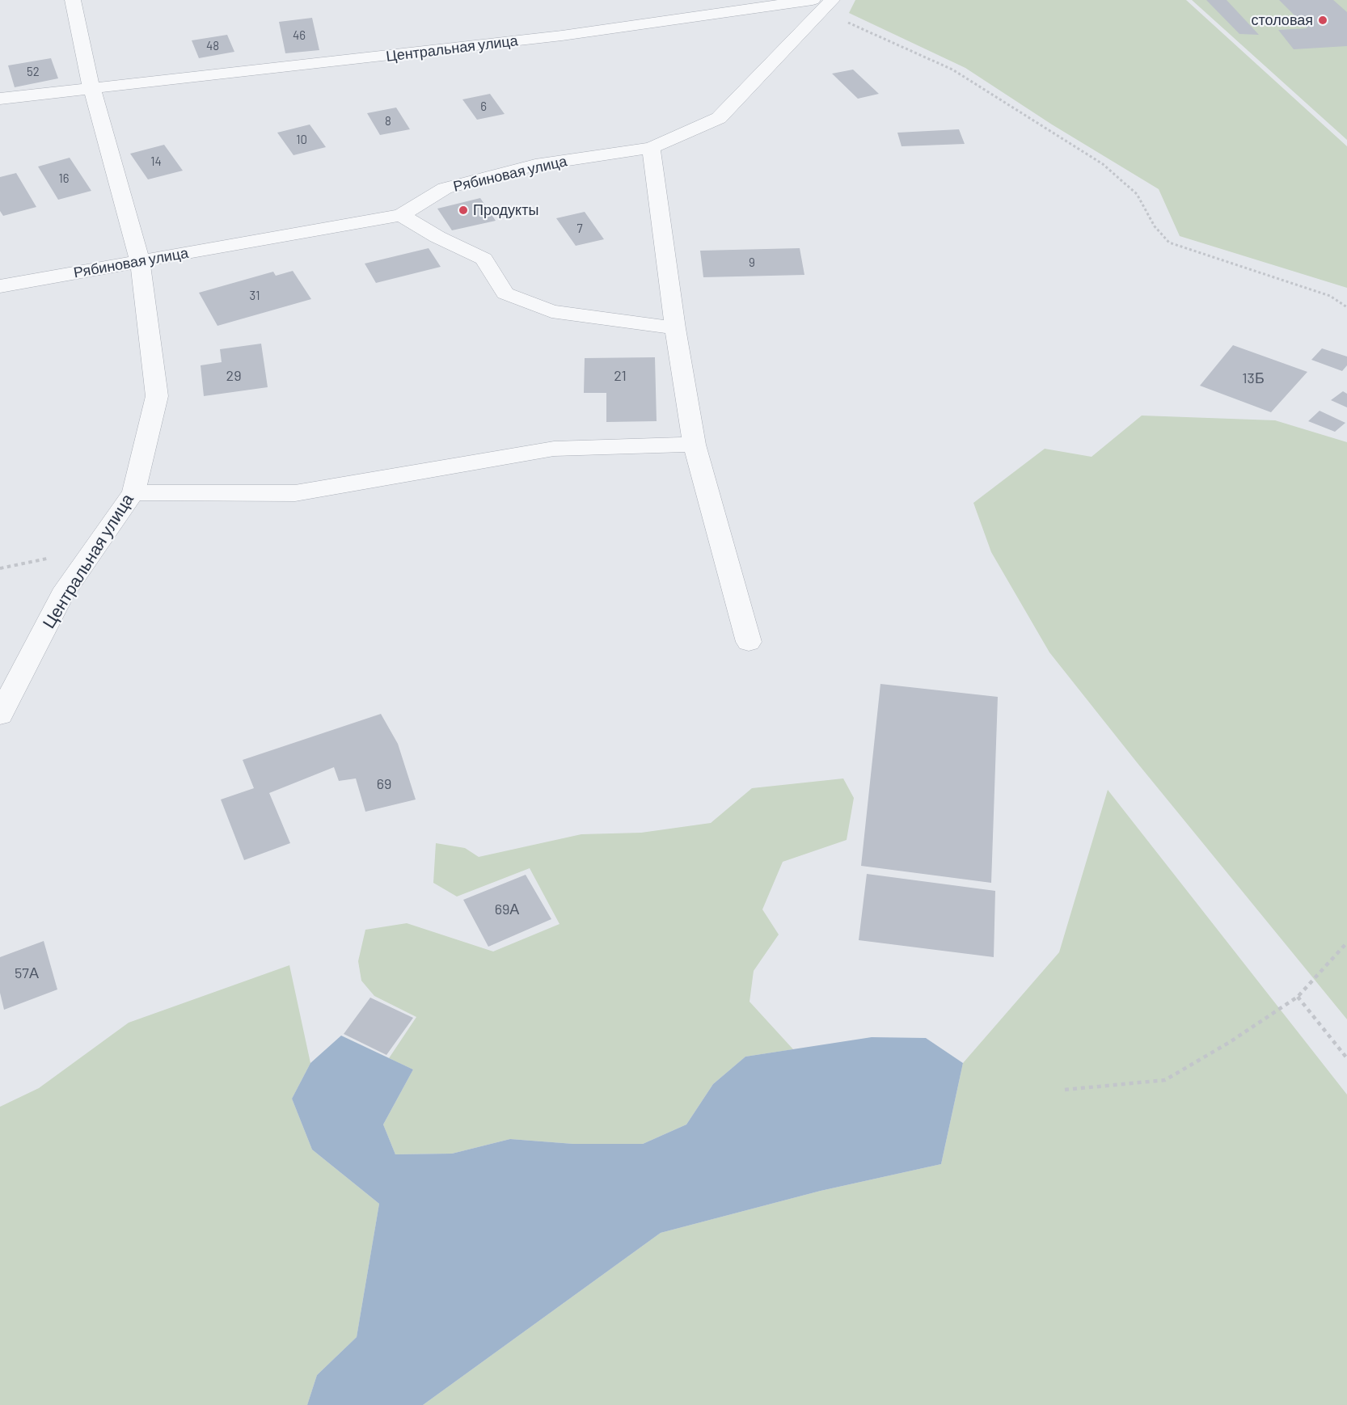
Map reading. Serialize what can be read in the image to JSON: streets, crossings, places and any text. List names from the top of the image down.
{
  "streets": {
    "street": ["Центральная улица", "Рябиновая улица"]
  },
  "crossings": [
    ["Центральная улица", "Рябиновая улица"]
  ],
  "places": ["столовая", "Продукты"],
  "house_numbers": [
    "46",
    "48",
    "52",
    "6",
    "8",
    "10",
    "14",
    "16",
    "7",
    "9",
    "31",
    "29",
    "21",
    "13Б",
    "69",
    "69А",
    "57А"
  ]
}
